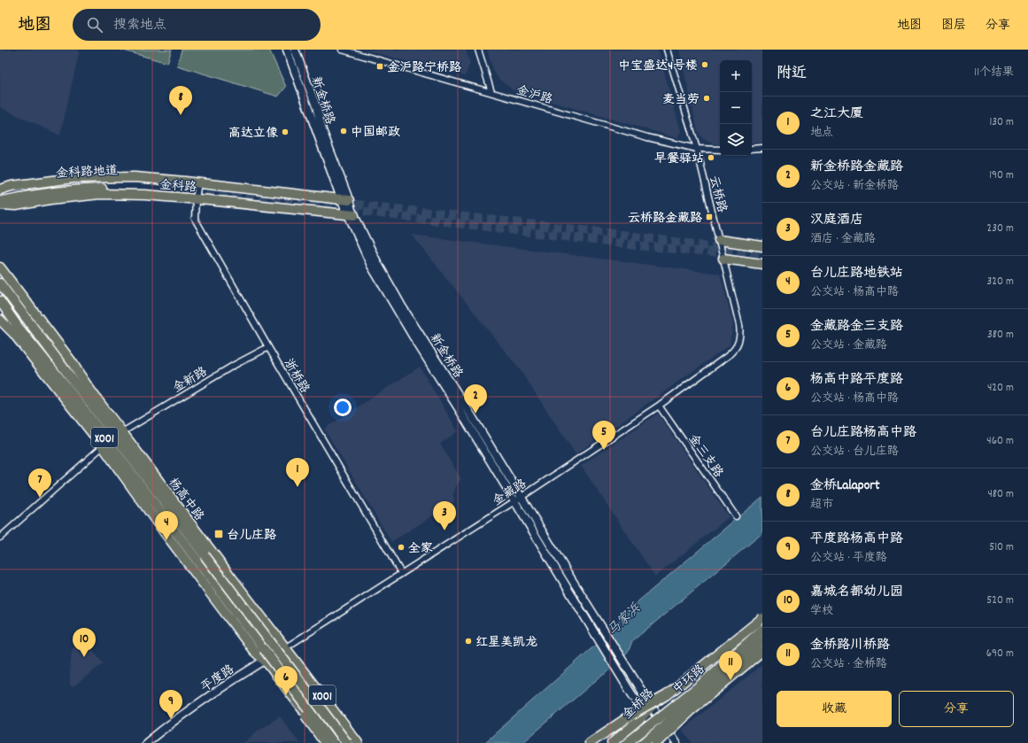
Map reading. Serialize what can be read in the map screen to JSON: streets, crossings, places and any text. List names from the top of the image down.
{
  "streets": {
    "main road": [
      "金科路地道",
      "金科路",
      "X001",
      "杨高中路",
      "中环路",
      "金桥路"
    ],
    "street": [
      "金沪路",
      "新金桥路",
      "云桥路",
      "浙桥路",
      "金新路",
      "金三支路",
      "金藏路",
      "平度路"
    ]
  },
  "crossings": [
    ["金沪路", "云桥路"],
    ["新金桥路", "金科路"],
    ["新金桥路", "金藏路"],
    ["新金桥路", "金桥路"],
    ["金科路", "浙桥路"],
    ["云桥路", "金藏路"],
    ["浙桥路", "金新路"],
    ["浙桥路", "金藏路"],
    ["金新路", "杨高中路"],
    ["X001", "平度路"],
    ["金三支路", "金藏路"],
    ["金藏路", "杨高中路"],
    ["金藏路", "平度路"],
    ["杨高中路", "平度路"]
  ],
  "water": ["马家浜"],
  "places": {
    "other": [
      "中宝盛达4号楼",
      "麦当劳",
      "中国邮政",
      "高达立像",
      "早餐驿站",
      "全家",
      "红星美凯龙"
    ],
    "transit": ["金沪路宁桥路", "云桥路金藏路", "台儿庄路"]
  },
  "page": {
    "header": "地图",
    "search": "搜索地点",
    "nav": ["地图", "图层", "分享"],
    "heading": ["附近", "11个结果"],
    "map_buttons": ["+", "−"],
    "pins": [
      "8",
      "2",
      "5",
      "1",
      "7",
      "3",
      "4",
      "10",
      "11",
      "6",
      "9"
    ],
    "list": [
      {
        "mark": "1",
        "name": "之江大厦",
        "note": "地点",
        "value": "130 m"
      },
      {
        "mark": "2",
        "name": "新金桥路金藏路",
        "note": "公交站 · 新金桥路",
        "value": "190 m"
      },
      {
        "mark": "3",
        "name": "汉庭酒店",
        "note": "酒店 · 金藏路",
        "value": "230 m"
      },
      {
        "mark": "4",
        "name": "台儿庄路地铁站",
        "note": "公交站 · 杨高中路",
        "value": "320 m"
      },
      {
        "mark": "5",
        "name": "金藏路金三支路",
        "note": "公交站 · 金藏路",
        "value": "380 m"
      },
      {
        "mark": "6",
        "name": "杨高中路平度路",
        "note": "公交站 · 杨高中路",
        "value": "420 m"
      },
      {
        "mark": "7",
        "name": "台儿庄路杨高中路",
        "note": "公交站 · 台儿庄路",
        "value": "460 m"
      },
      {
        "mark": "8",
        "name": "金桥Lalaport",
        "note": "超市",
        "value": "480 m"
      },
      {
        "mark": "9",
        "name": "平度路杨高中路",
        "note": "公交站 · 平度路",
        "value": "510 m"
      },
      {
        "mark": "10",
        "name": "嘉城名都幼儿园",
        "note": "学校",
        "value": "520 m"
      },
      {
        "mark": "11",
        "name": "金桥路川桥路",
        "note": "公交站 · 金桥路",
        "value": "690 m"
      }
    ],
    "buttons": ["收藏", "分享"]
  }
}
